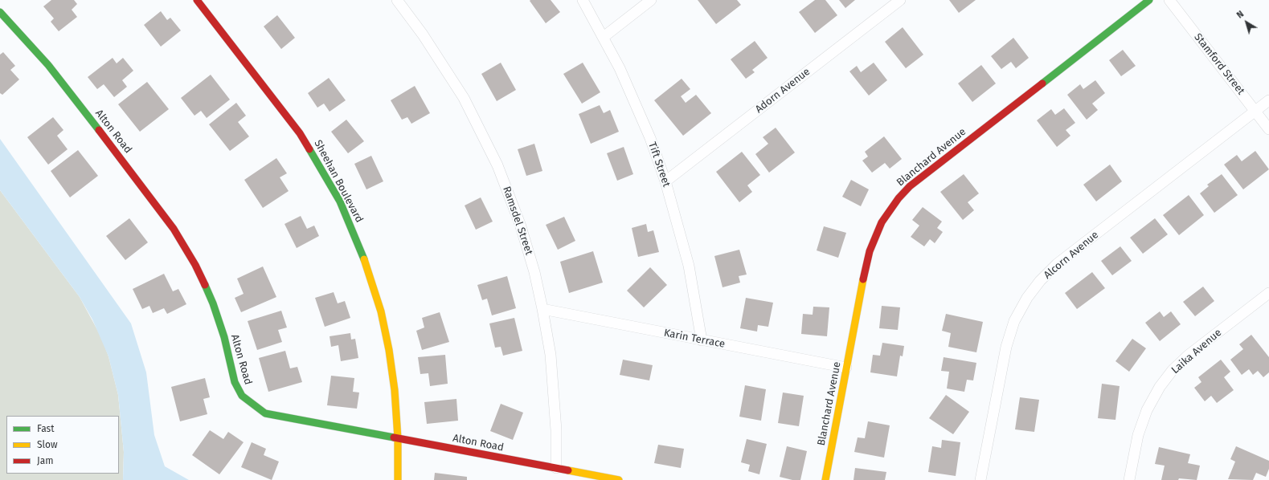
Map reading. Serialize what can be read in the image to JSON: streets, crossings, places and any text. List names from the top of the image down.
{
  "streets": {
    "street": [
      "Stamford Street",
      "Adorn Avenue",
      "Alton Road",
      "Blanchard Avenue",
      "Tift Street",
      "Sheehan Boulevard",
      "Ramsdel Street",
      "Alcorn Avenue",
      "Karin Terrace",
      "Laika Avenue"
    ]
  },
  "crossings": [
    ["Stamford Street", "Alcorn Avenue"],
    ["Adorn Avenue", "Tift Street"],
    ["Alton Road", "Sheehan Boulevard"],
    ["Alton Road", "Ramsdel Street"],
    ["Blanchard Avenue", "Karin Terrace"],
    ["Tift Street", "Karin Terrace"],
    ["Ramsdel Street", "Karin Terrace"]
  ],
  "legend": ["Fast", "Slow", "Jam"],
  "north": "top left"
}
